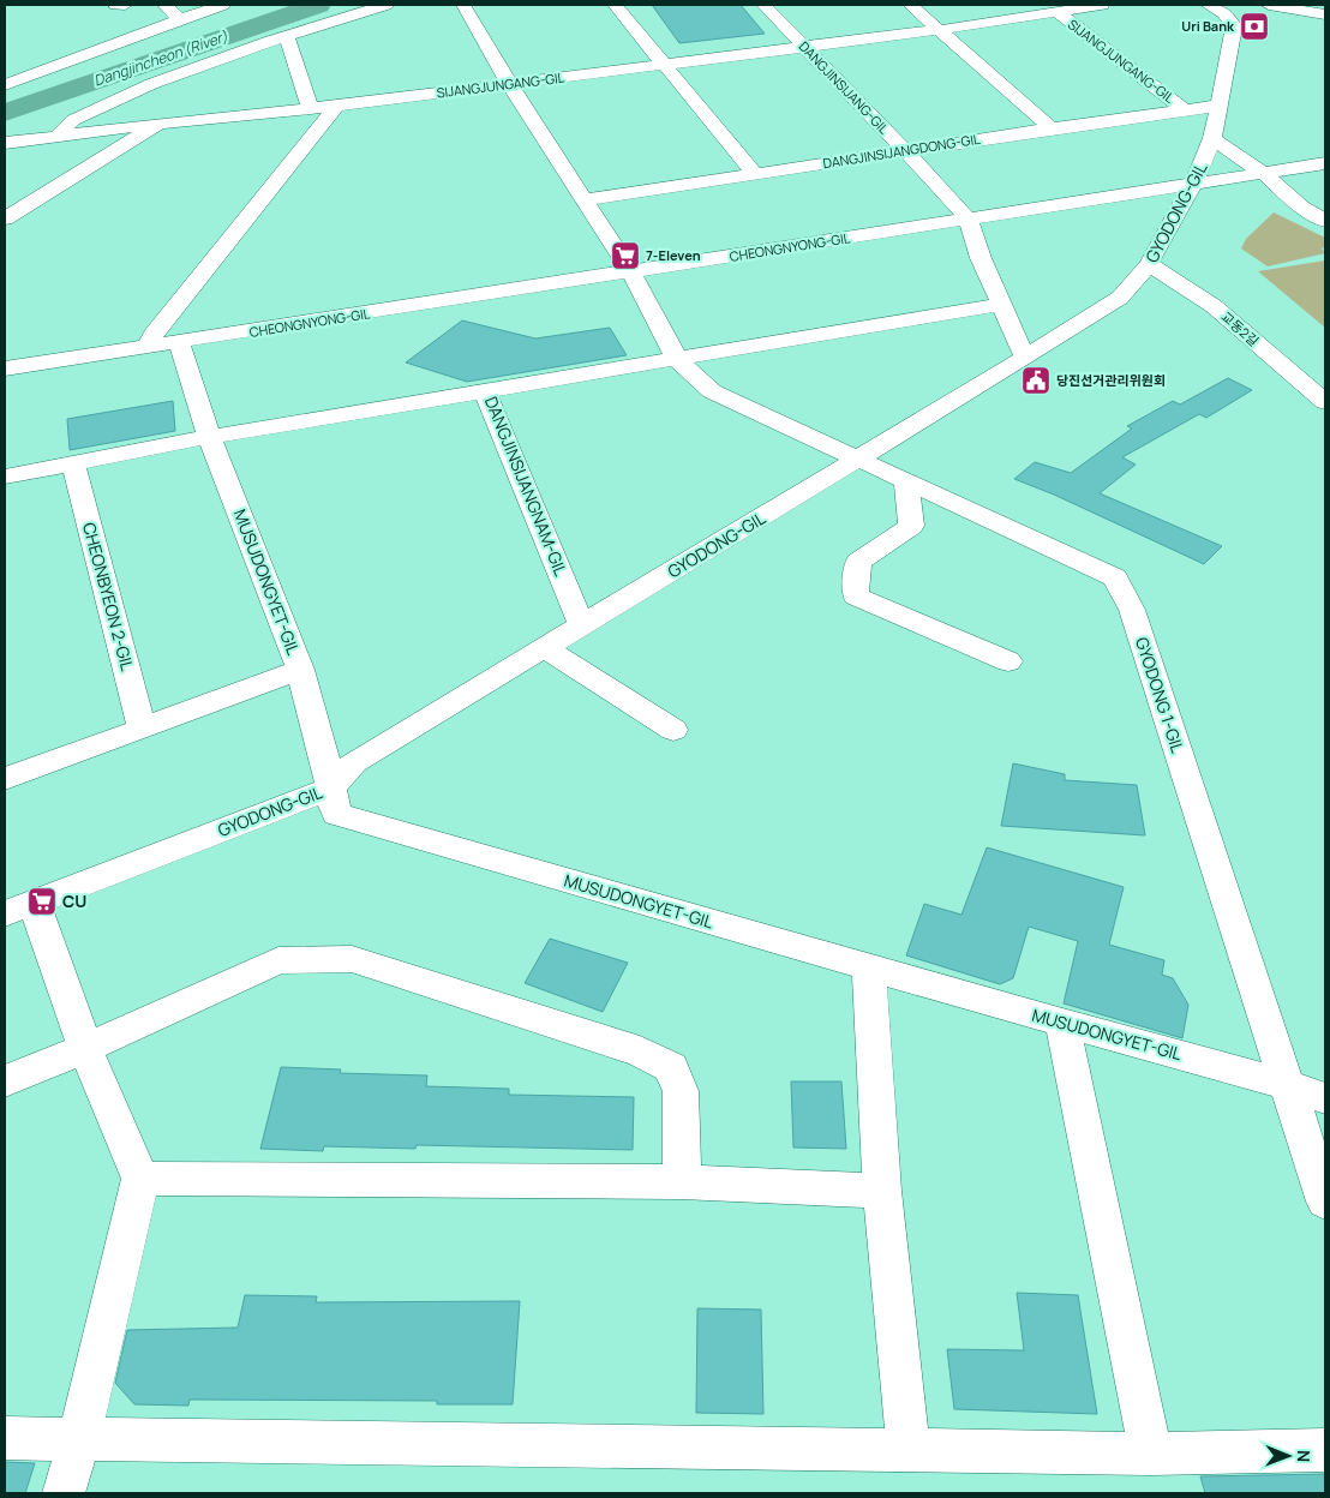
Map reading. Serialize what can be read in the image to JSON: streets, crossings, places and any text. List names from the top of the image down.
{
  "streets": {
    "street": [
      "SIJANGJUNGANG-GIL",
      "DANGJINSIJANG-GIL",
      "DANGJINSIJANGDONG-GIL",
      "GYODONG-GIL",
      "CHEONGNYONG-GIL",
      "교동2길",
      "DANGJINSIJANGNAM-GIL",
      "MUSUDONGYET-GIL",
      "CHEONBYEON 2-GIL",
      "GYODONG 1-GIL"
    ]
  },
  "crossings": [
    ["SIJANGJUNGANG-GIL", "DANGJINSIJANG-GIL"],
    ["SIJANGJUNGANG-GIL", "DANGJINSIJANGDONG-GIL"],
    ["DANGJINSIJANG-GIL", "DANGJINSIJANGDONG-GIL"],
    ["DANGJINSIJANG-GIL", "GYODONG-GIL"],
    ["DANGJINSIJANG-GIL", "CHEONGNYONG-GIL"],
    ["DANGJINSIJANG-GIL", "DANGJINSIJANGNAM-GIL"],
    ["DANGJINSIJANGDONG-GIL", "GYODONG-GIL"],
    ["GYODONG-GIL", "CHEONGNYONG-GIL"],
    ["GYODONG-GIL", "교동2길"],
    ["GYODONG-GIL", "DANGJINSIJANGNAM-GIL"],
    ["GYODONG-GIL", "MUSUDONGYET-GIL"],
    ["GYODONG-GIL", "GYODONG 1-GIL"],
    ["CHEONGNYONG-GIL", "MUSUDONGYET-GIL"],
    ["MUSUDONGYET-GIL", "GYODONG 1-GIL"]
  ],
  "water": ["Dangjincheon (River)"],
  "places": {
    "bank": ["Uri Bank"],
    "supermarket": ["7-Eleven", "CU"],
    "public building": ["당진선거관리위원회"]
  },
  "north": "right"
}
